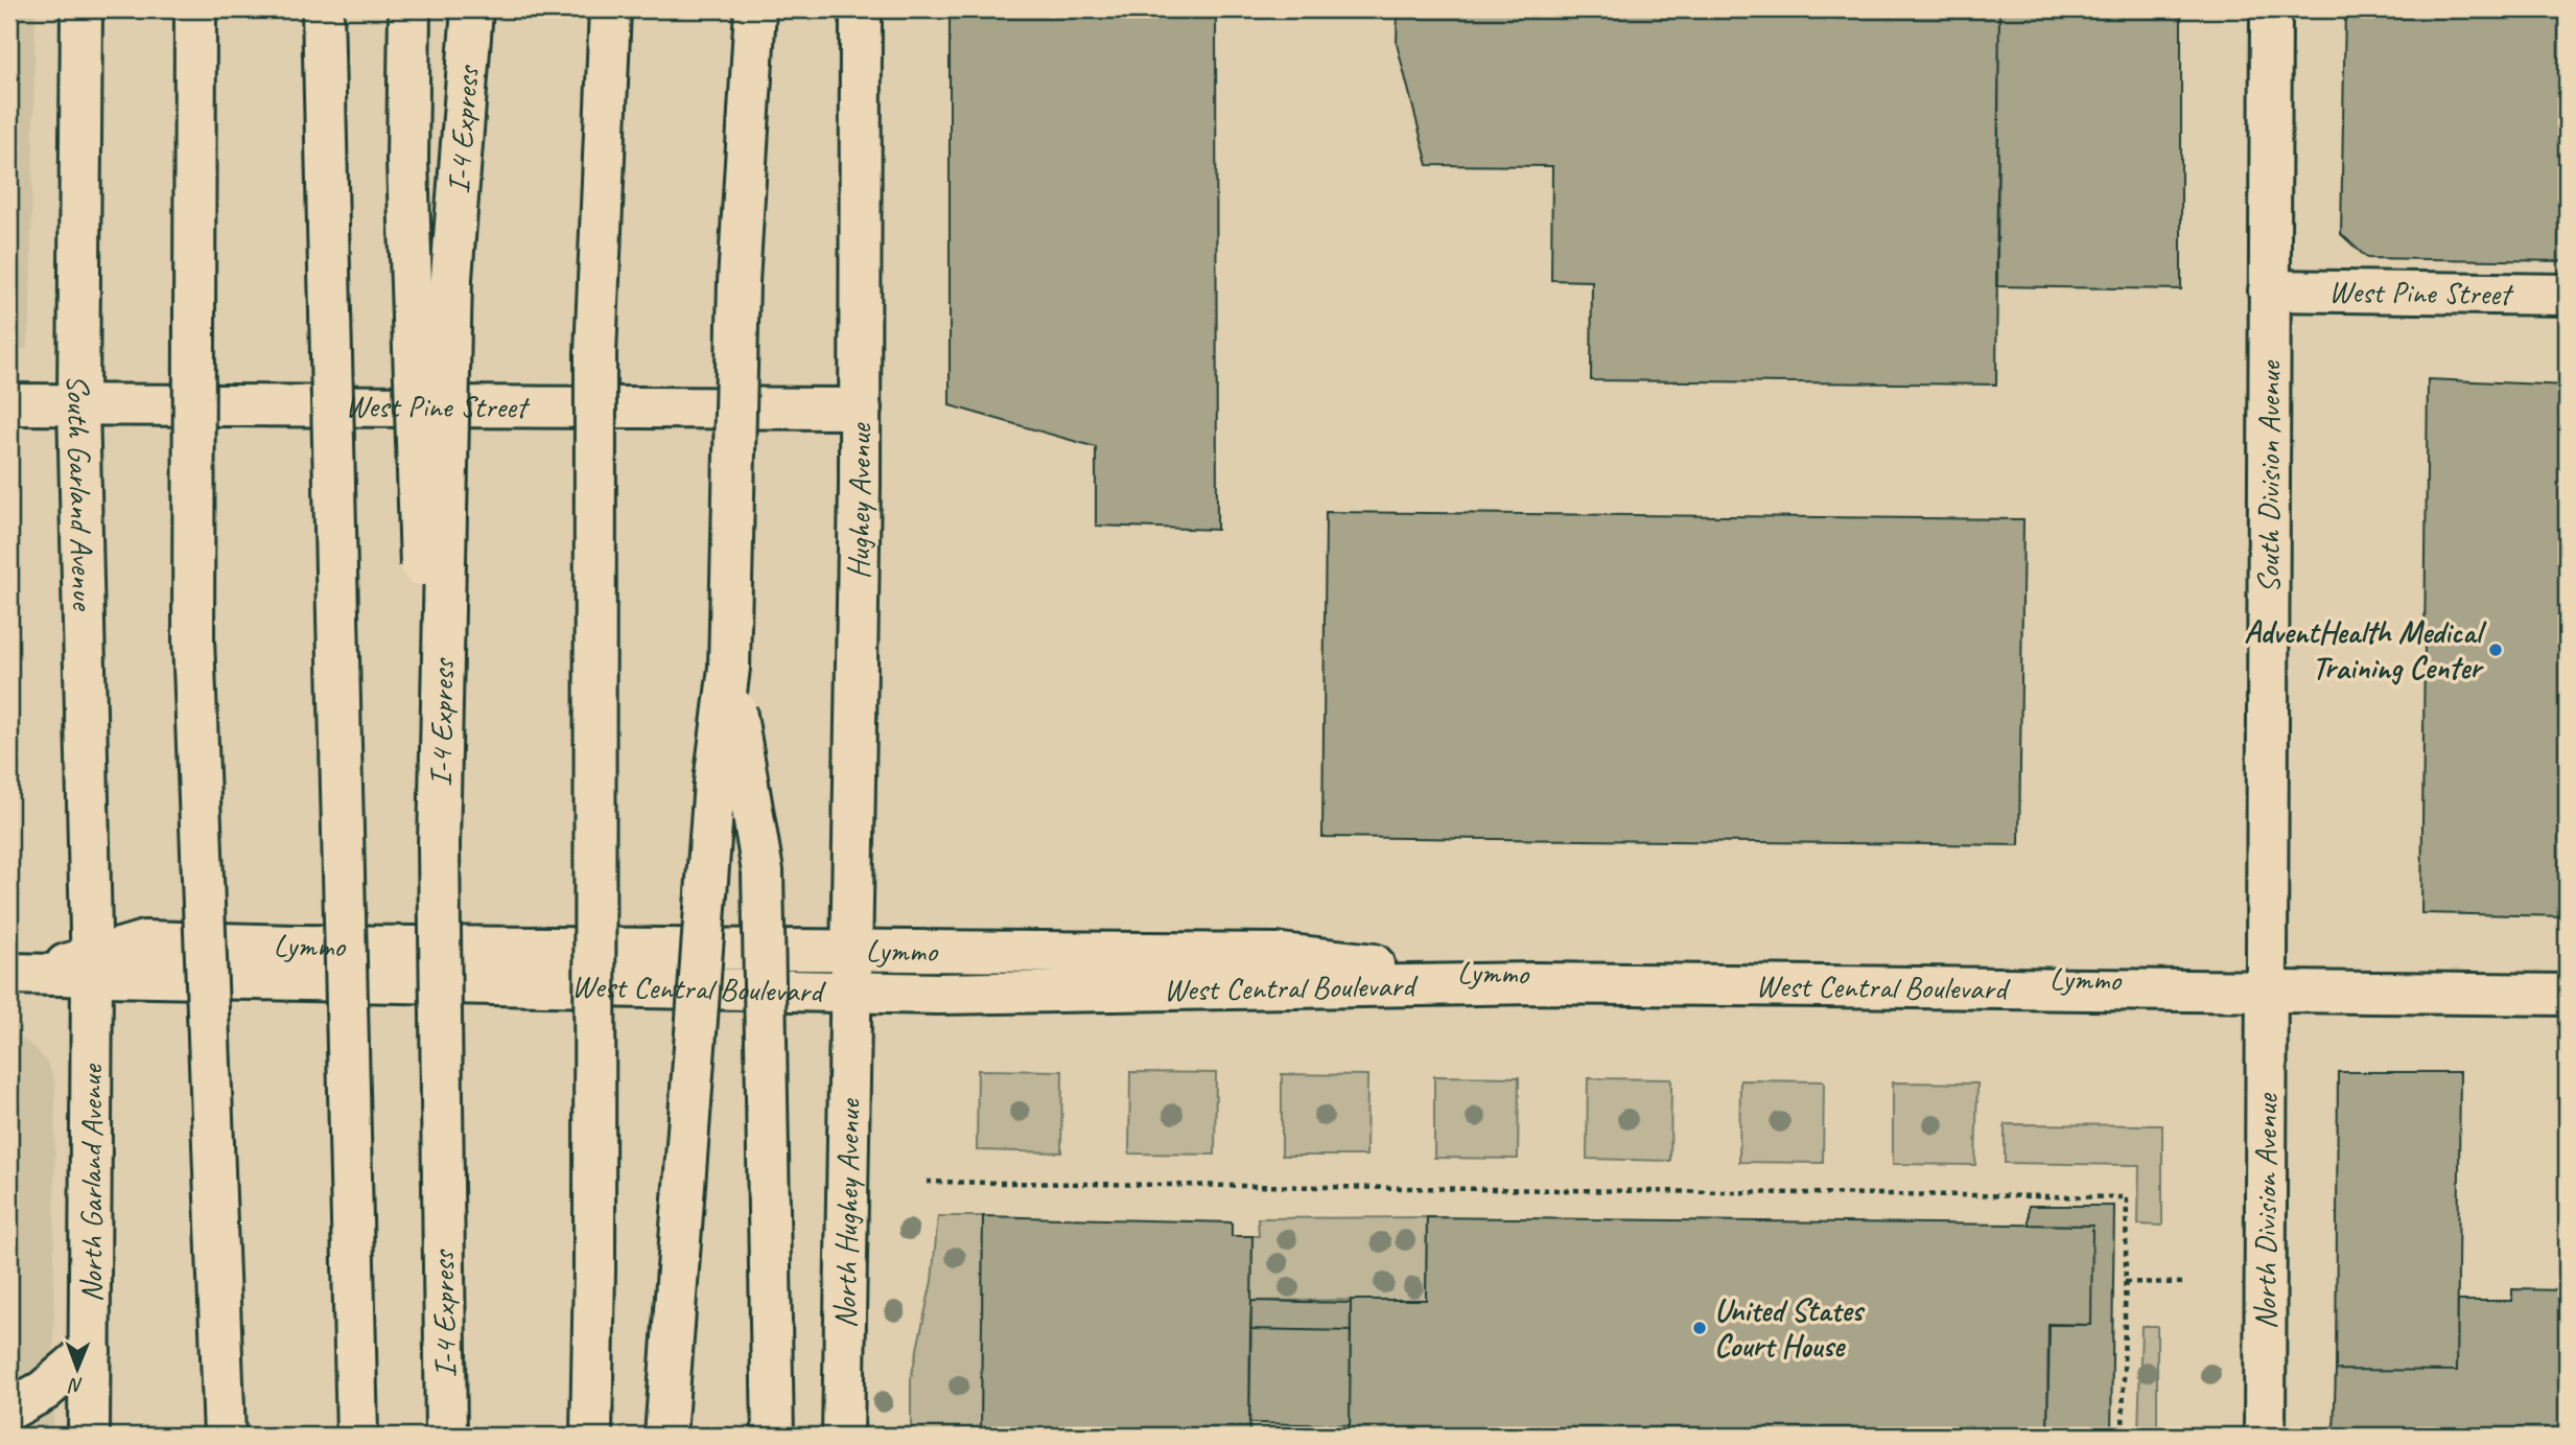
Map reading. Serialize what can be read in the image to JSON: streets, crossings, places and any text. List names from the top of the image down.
{
  "streets": {
    "main road": [
      "I-4 Express",
      "West Pine Street",
      "South Division Avenue",
      "South Garland Avenue",
      "Hughey Avenue",
      "Lymmo",
      "West Central Boulevard",
      "North Garland Avenue",
      "North Division Avenue",
      "North Hughey Avenue"
    ]
  },
  "crossings": [
    ["West Pine Street", "South Division Avenue"],
    ["West Pine Street", "South Garland Avenue"],
    ["West Pine Street", "Hughey Avenue"],
    ["South Division Avenue", "Lymmo"],
    ["South Division Avenue", "West Central Boulevard"],
    ["South Division Avenue", "North Division Avenue"],
    ["South Garland Avenue", "Lymmo"],
    ["South Garland Avenue", "West Central Boulevard"],
    ["South Garland Avenue", "North Garland Avenue"],
    ["Hughey Avenue", "Lymmo"],
    ["Hughey Avenue", "West Central Boulevard"],
    ["Hughey Avenue", "North Hughey Avenue"],
    ["Lymmo", "West Central Boulevard"],
    ["Lymmo", "North Garland Avenue"],
    ["Lymmo", "North Division Avenue"],
    ["West Central Boulevard", "North Garland Avenue"],
    ["West Central Boulevard", "North Division Avenue"],
    ["West Central Boulevard", "North Hughey Avenue"]
  ],
  "places": ["AdventHealth Medical Training Center", "United States Court House"],
  "north": "bottom"
}
